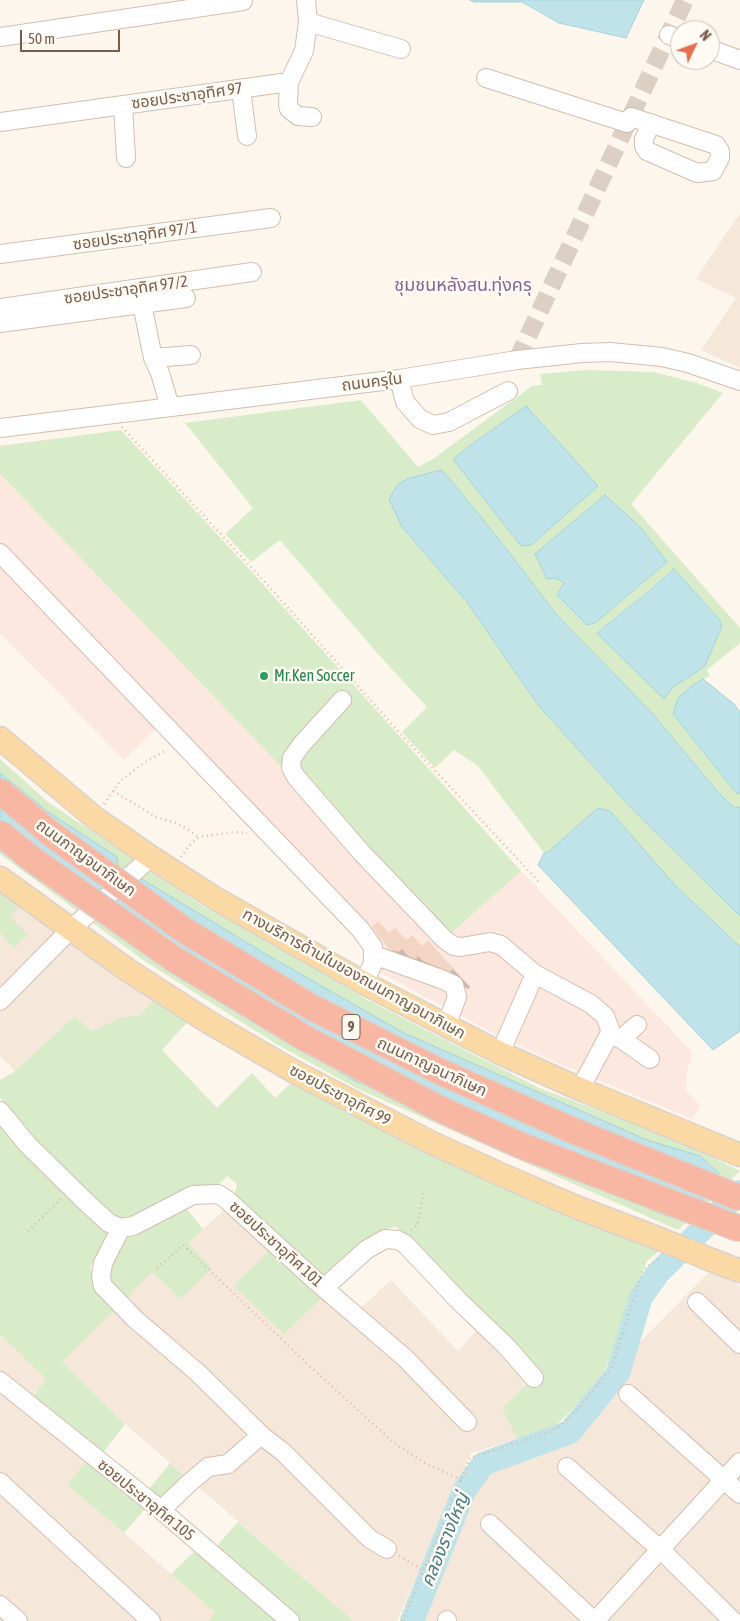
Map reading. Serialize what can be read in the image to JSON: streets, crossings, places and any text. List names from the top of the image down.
{
  "streets": {
    "highway": ["ถนนกาญจนาภิเษก", "9"],
    "main road": ["ทางบริการด้านในของถนนกาญจนาภิเษก", "ซอยประชาอุทิศ 99"],
    "street": [
      "ซอยประชาอุทิศ 97",
      "ซอยประชาอุทิศ 97/1",
      "ซอยประชาอุทิศ 97/2",
      "ถนนครุใน",
      "ซอยประชาอุทิศ 101",
      "ซอยประชาอุทิศ 105"
    ]
  },
  "districts": ["ชุมชนหลังสน.ทุ่งครุ"],
  "water": ["คลองรางใหญ่"],
  "places": ["Mr.Ken Soccer"],
  "scale_bar": "50 m",
  "north": "top right"
}
